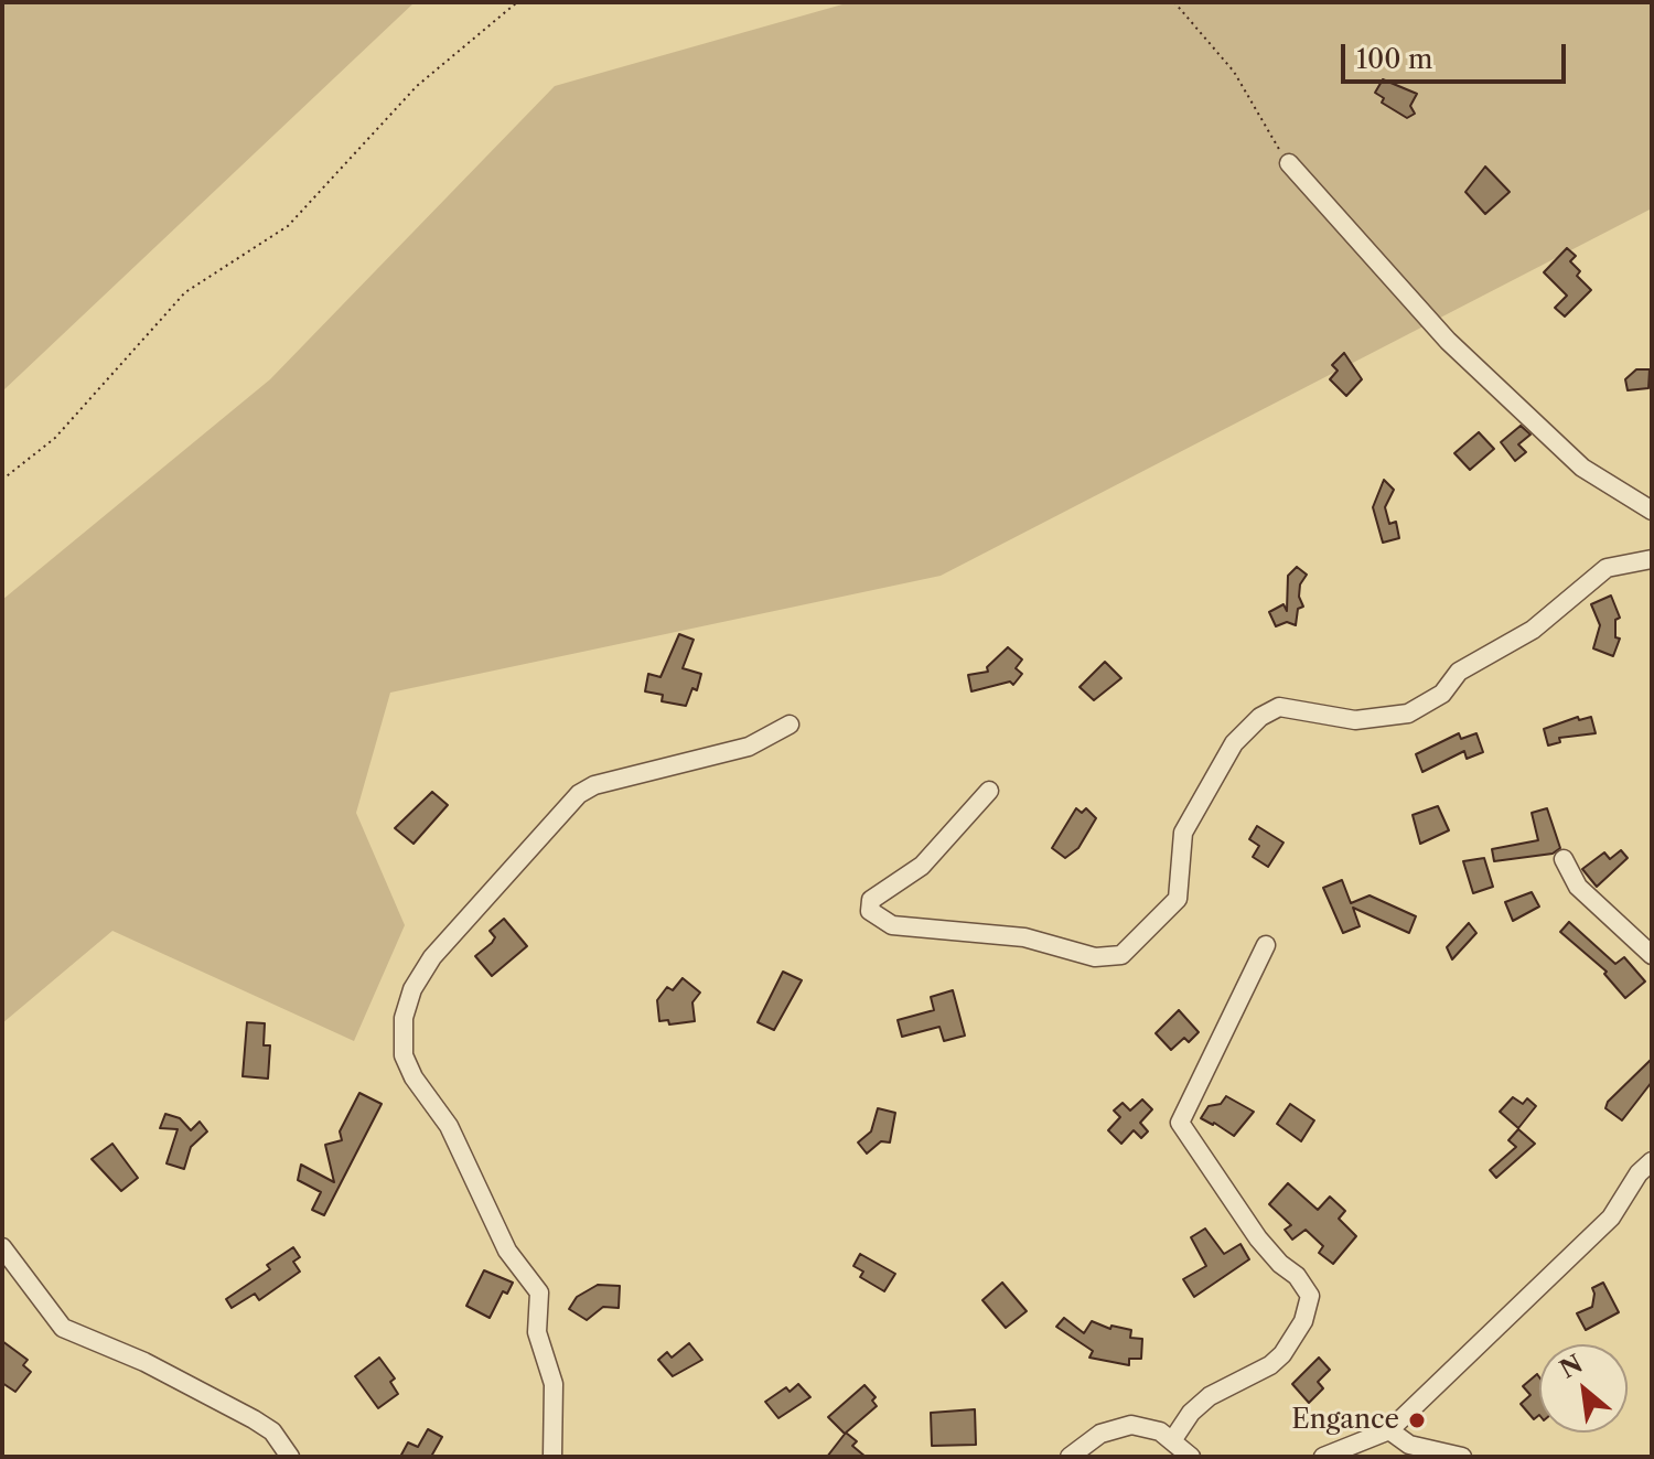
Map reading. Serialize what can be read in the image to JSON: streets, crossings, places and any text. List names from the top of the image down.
{
  "places": ["Engance"],
  "scale_bar": "100 m",
  "north": "top left"
}
